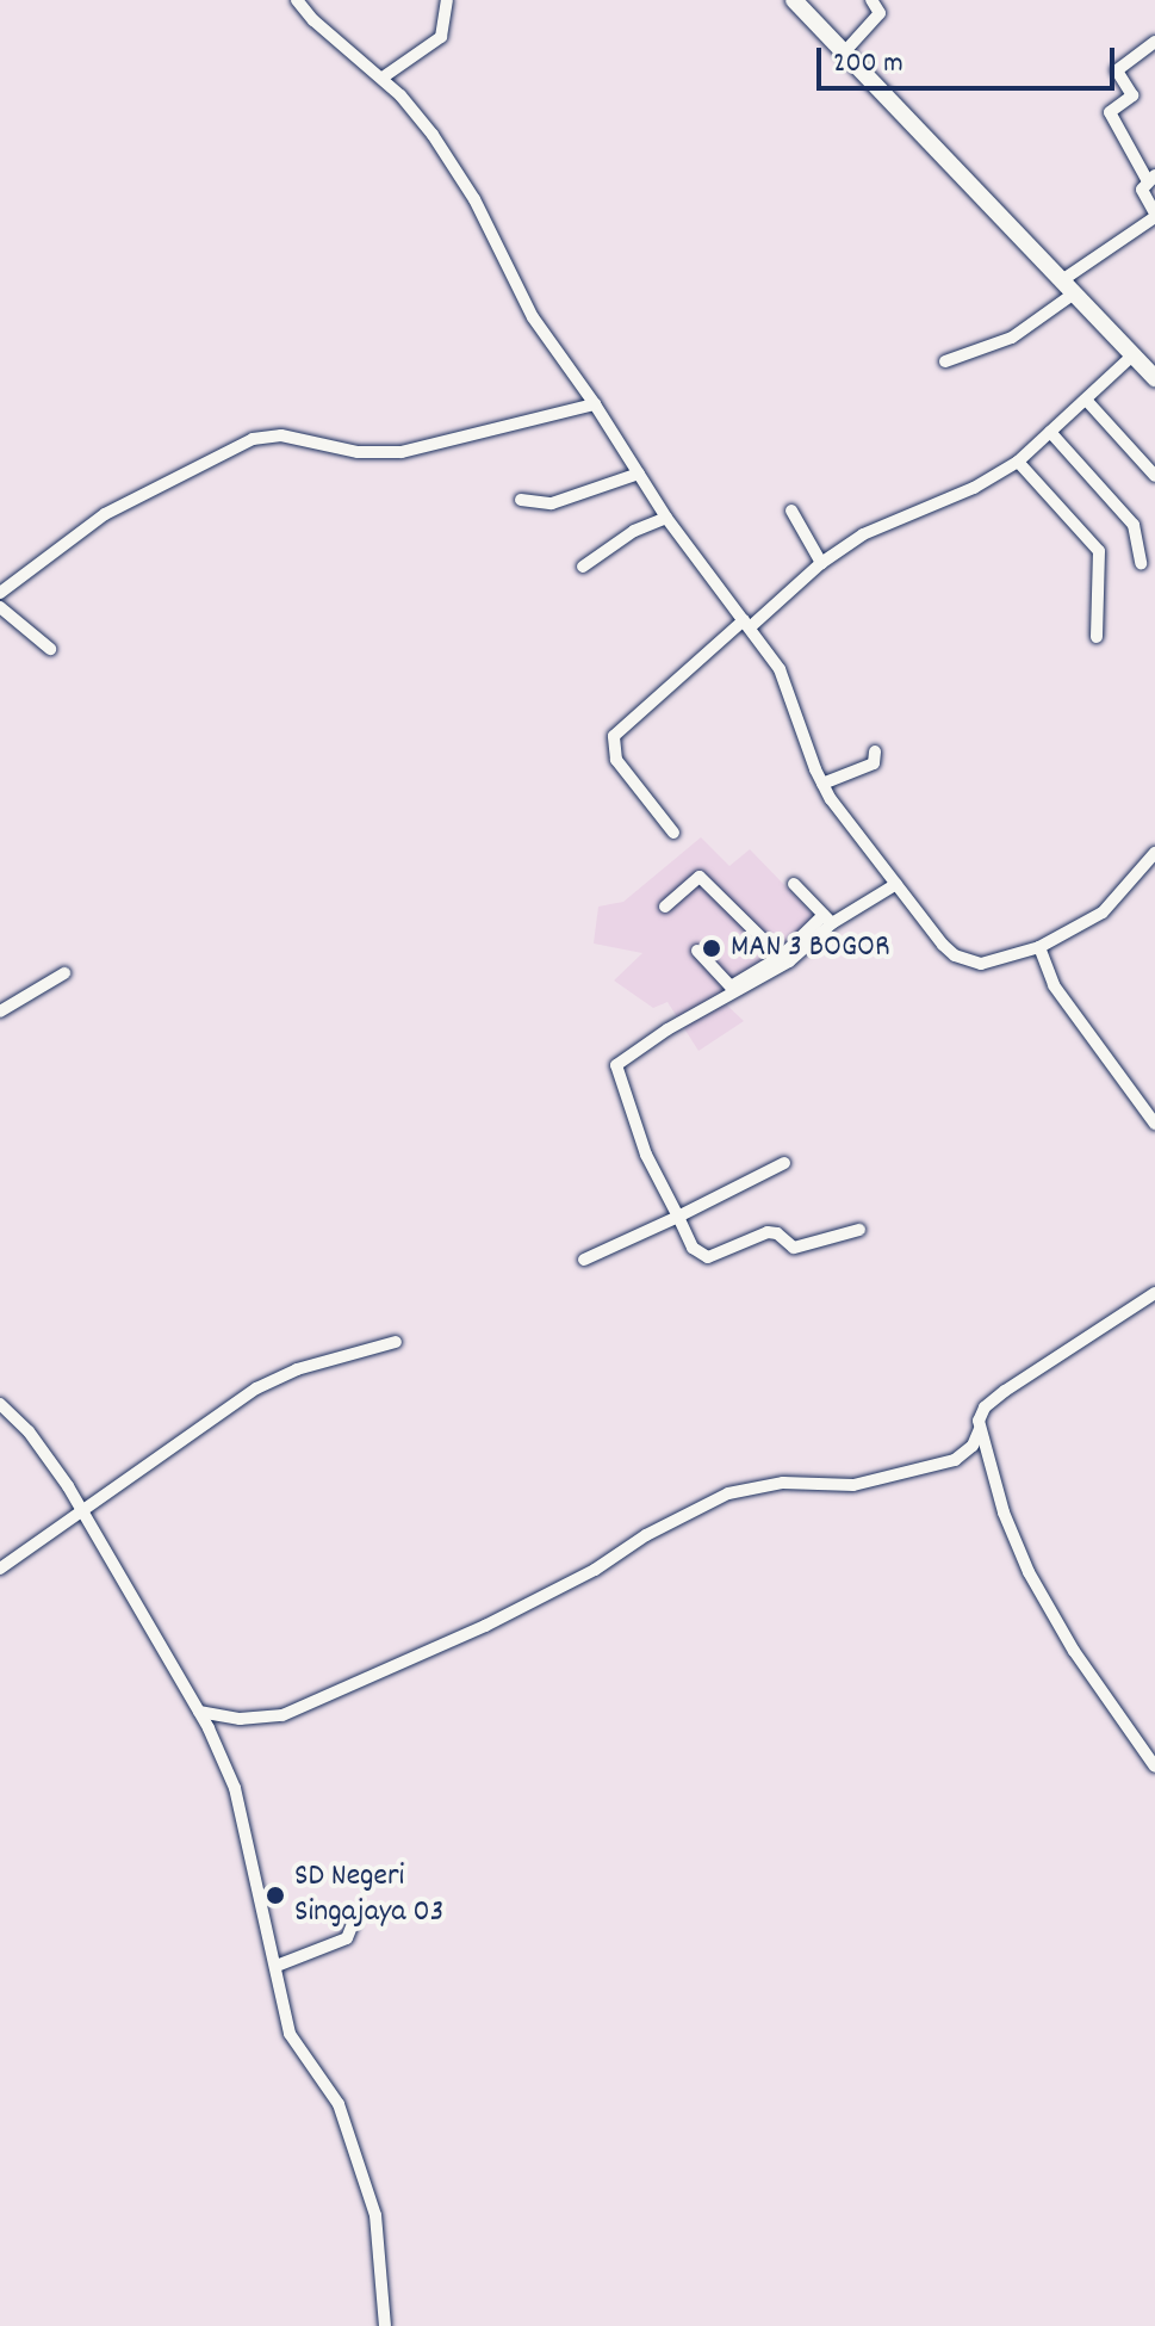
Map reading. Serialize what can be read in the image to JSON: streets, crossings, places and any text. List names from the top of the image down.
{
  "places": ["MAN 3 BOGOR", "SD Negeri Singajaya 03"],
  "scale_bar": "200 m"
}
